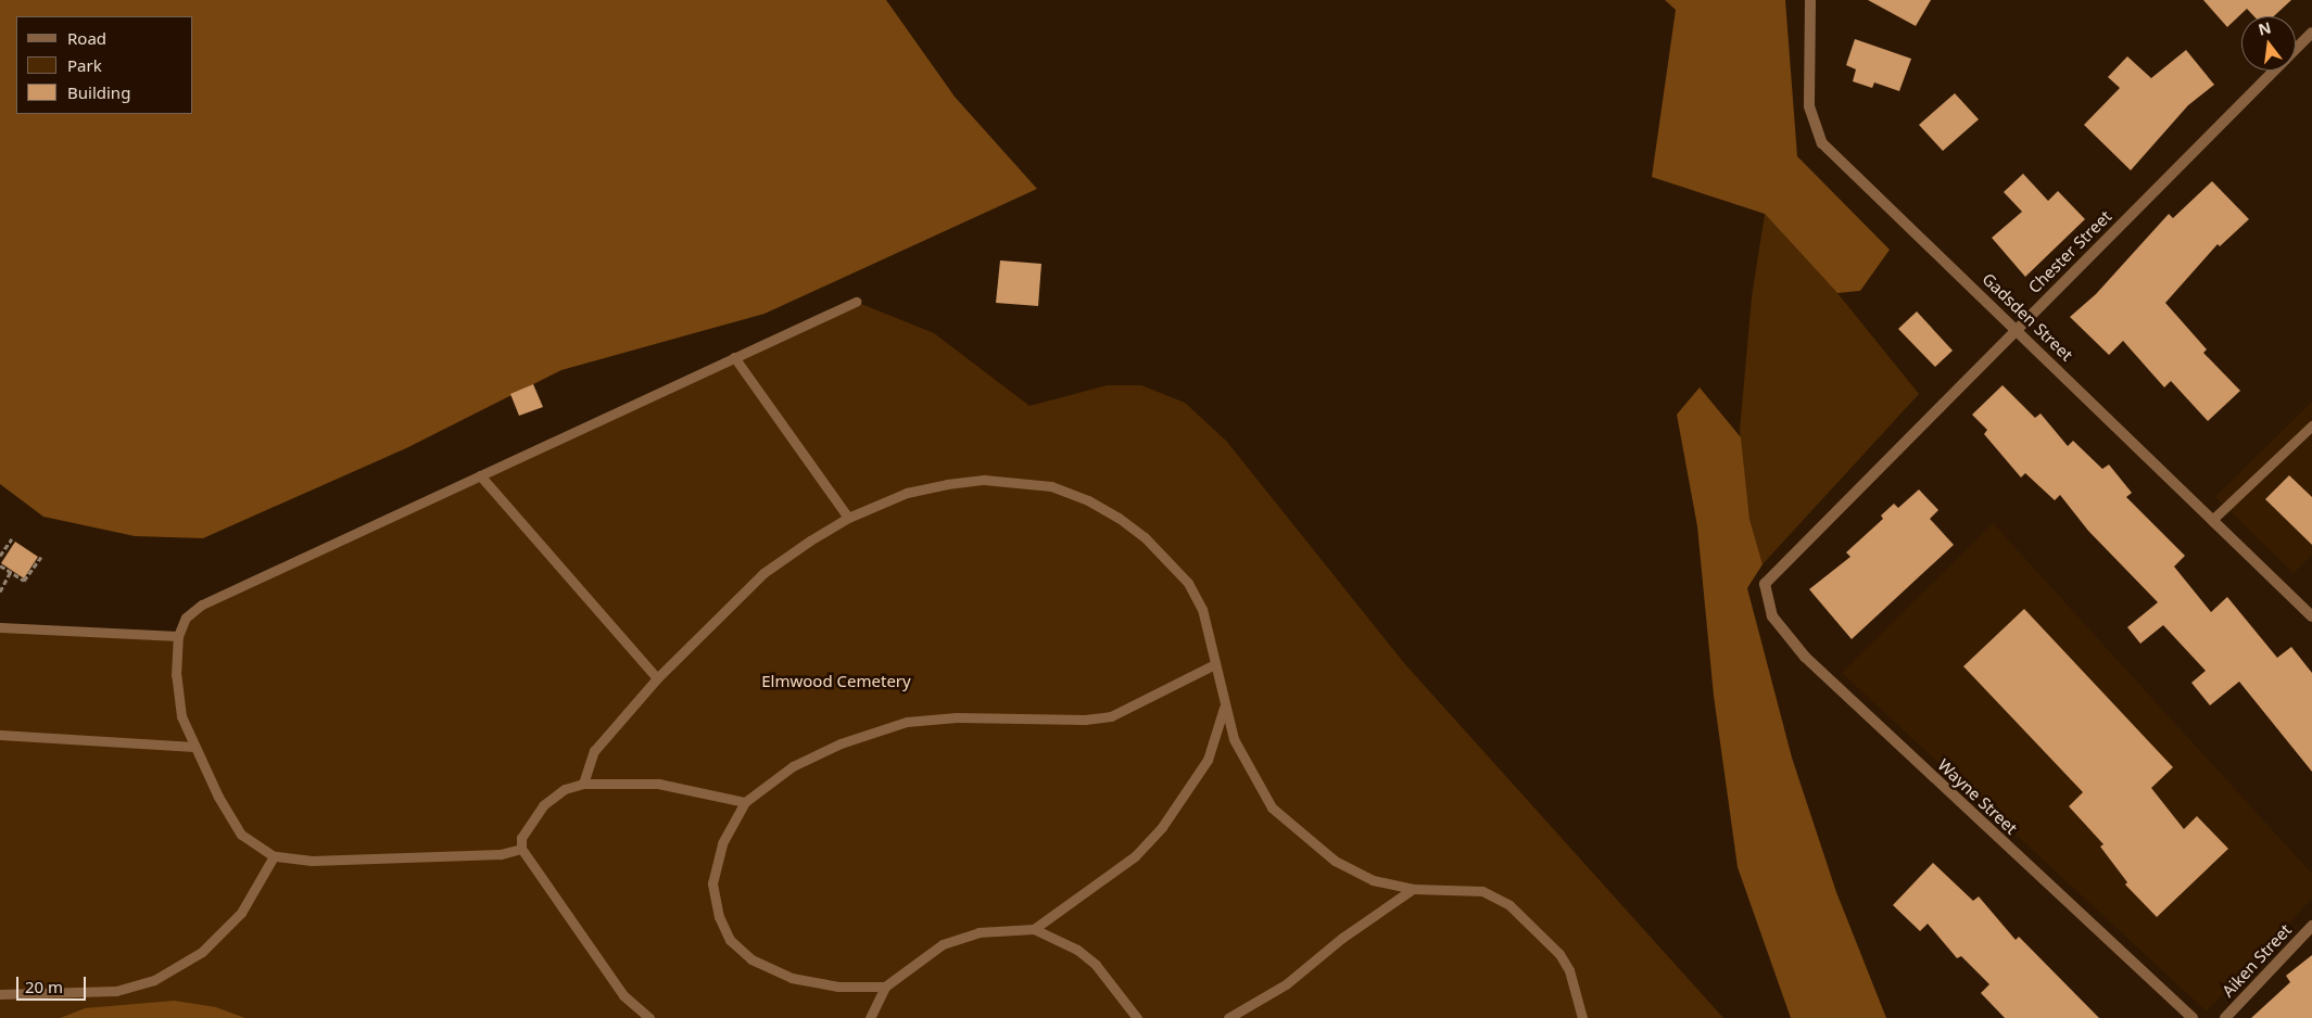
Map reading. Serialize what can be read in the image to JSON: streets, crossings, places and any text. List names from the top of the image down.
{
  "streets": {
    "street": [
      "Chester Street",
      "Gadsden Street",
      "Wayne Street",
      "Aiken Street"
    ]
  },
  "crossings": [
    ["Chester Street", "Gadsden Street"],
    ["Chester Street", "Wayne Street"]
  ],
  "parks": ["Elmwood Cemetery"],
  "legend": ["Road", "Park", "Building"],
  "scale_bar": "20 m",
  "north": "top"
}
